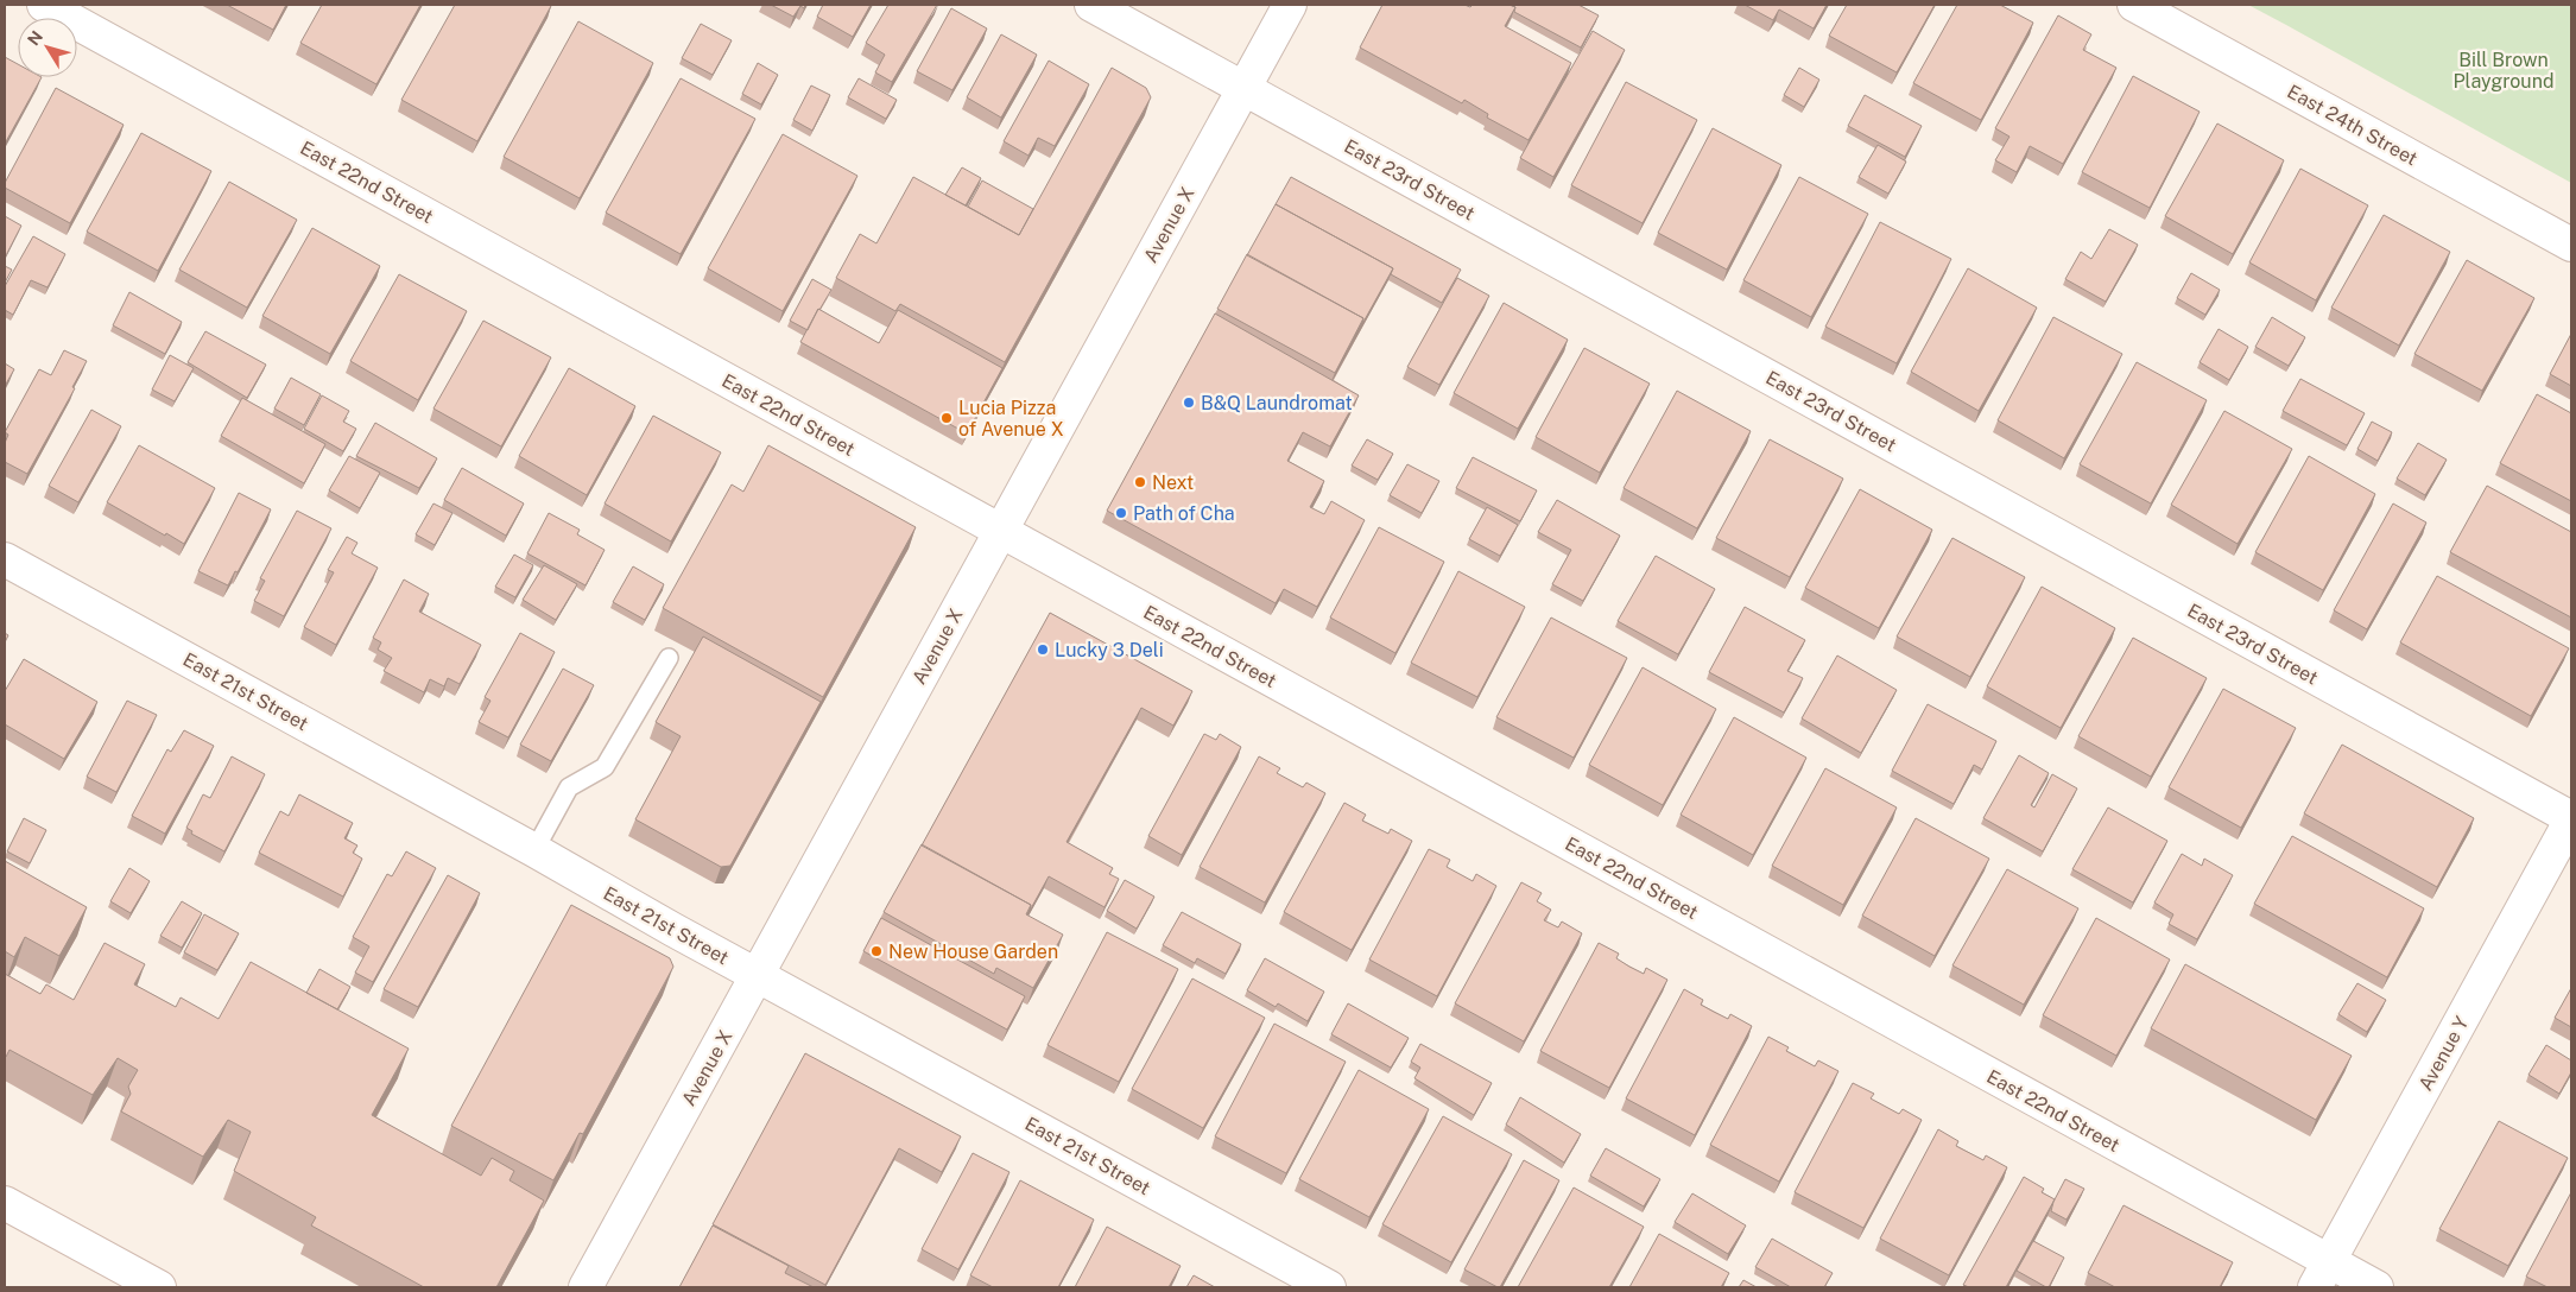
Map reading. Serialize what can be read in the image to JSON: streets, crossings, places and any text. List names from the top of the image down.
{
  "streets": {
    "street": [
      "East 24th Street",
      "East 23rd Street",
      "East 22nd Street",
      "Avenue X",
      "East 21st Street",
      "Avenue Y"
    ]
  },
  "crossings": [
    ["East 23rd Street", "Avenue X"],
    ["East 23rd Street", "Avenue Y"],
    ["East 22nd Street", "Avenue X"],
    ["East 22nd Street", "Avenue Y"],
    ["Avenue X", "East 21st Street"]
  ],
  "parks": ["Bill Brown Playground"],
  "places": [
    "B&Q Laundromat",
    "Lucia Pizza of Avenue X",
    "Next",
    "Path of Cha",
    "Lucky 3 Deli",
    "New House Garden"
  ],
  "north": "top left"
}
